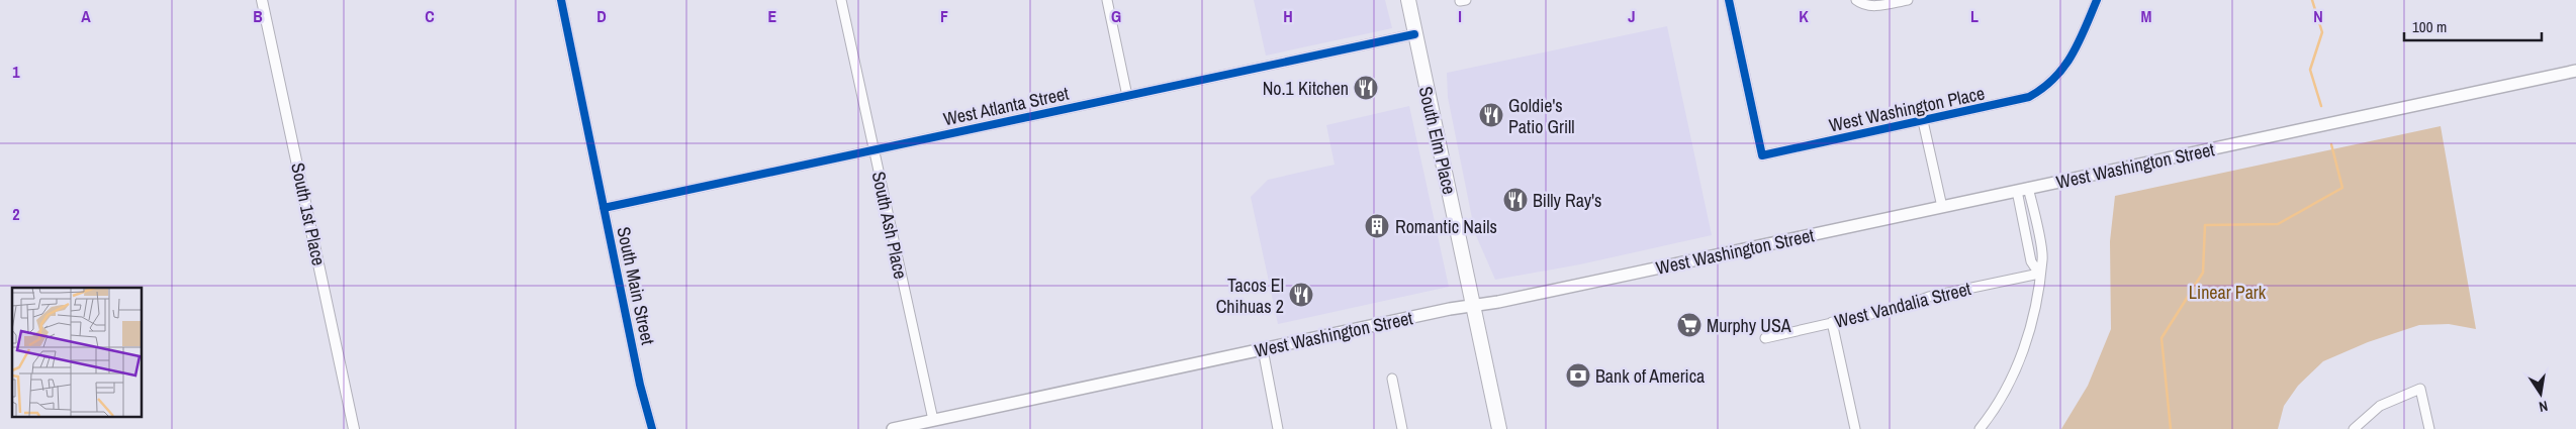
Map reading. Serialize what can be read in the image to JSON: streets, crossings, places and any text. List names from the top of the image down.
{
  "streets": {
    "main road": ["South Elm Place", "West Washington Street"],
    "street": [
      "West Atlanta Street",
      "West Washington Place",
      "South 1st Place",
      "South Ash Place",
      "South Main Street",
      "West Vandalia Street"
    ]
  },
  "crossings": [
    ["West Atlanta Street", "South Elm Place"],
    ["West Atlanta Street", "South Ash Place"],
    ["West Atlanta Street", "South Main Street"],
    ["South Elm Place", "West Washington Street"],
    ["West Washington Street", "South Ash Place"]
  ],
  "parks": ["Linear Park"],
  "places": {
    "restaurant": [
      "No.1 Kitchen",
      "Goldie's Patio Grill",
      "Billy Ray's",
      "Tacos El Chihuas 2"
    ],
    "building": ["Romantic Nails"],
    "supermarket": ["Murphy USA"],
    "bank": ["Bank of America"]
  },
  "scale_bar": "100 m",
  "north": "bottom",
  "grid": {
    "columns": [
      "A",
      "B",
      "C",
      "D",
      "E",
      "F",
      "G",
      "H",
      "I",
      "J",
      "K",
      "L",
      "M",
      "N"
    ],
    "rows": ["1", "2"]
  }
}
